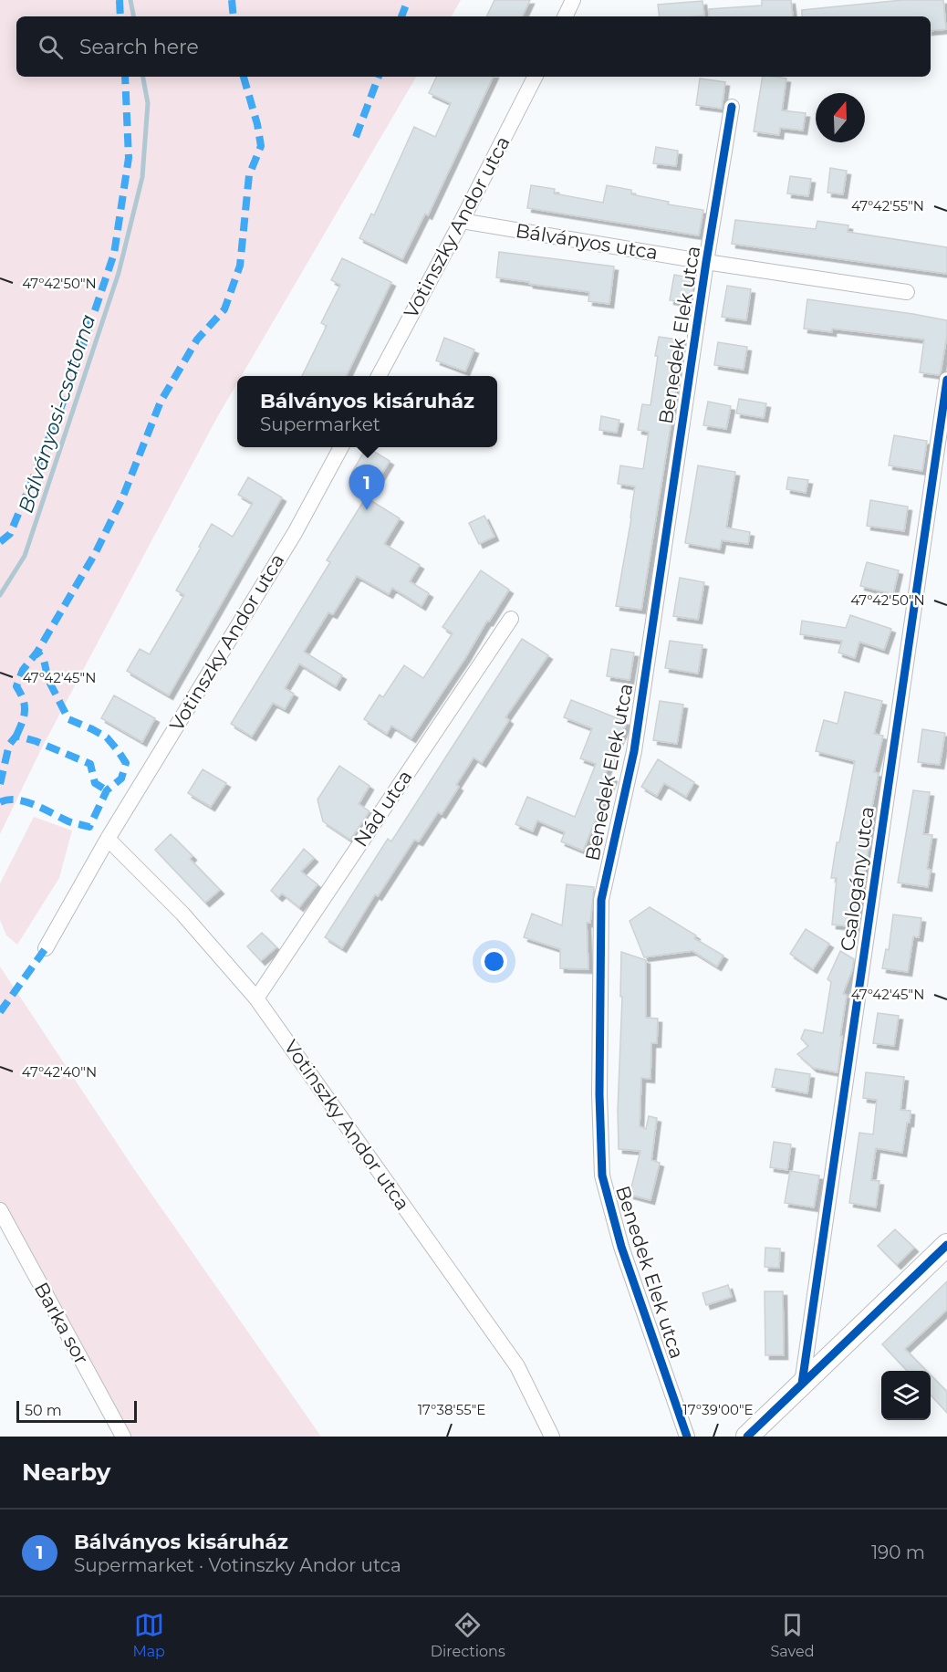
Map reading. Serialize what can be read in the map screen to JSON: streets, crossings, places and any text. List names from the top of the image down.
{
  "streets": {
    "street": [
      "Votinszky Andor utca",
      "Bálványos utca",
      "Benedek Elek utca",
      "Nád utca",
      "Csalogány utca",
      "Barka sor"
    ]
  },
  "crossings": [
    ["Votinszky Andor utca", "Bálványos utca"],
    ["Votinszky Andor utca", "Nád utca"],
    ["Bálványos utca", "Benedek Elek utca"]
  ],
  "water": ["Bálványosi-csatorna"],
  "scale_bar": "50 m",
  "north": "top",
  "page": {
    "search": "Search here",
    "popup": ["Bálványos kisáruház", "Supermarket"],
    "pins": "1",
    "scale": "50 m",
    "heading": "Nearby",
    "list": [
      {
        "mark": "1",
        "name": "Bálványos kisáruház",
        "note": "Supermarket · Votinszky Andor utca",
        "value": "190 m"
      }
    ],
    "nav": ["Map", "Directions", "Saved"]
  },
  "coordinates": [
    "47°42'55\"N",
    "47°42'50\"N",
    "47°42'45\"N",
    "47°42'40\"N",
    "17°38'55\"E",
    "17°39'00\"E"
  ]
}
